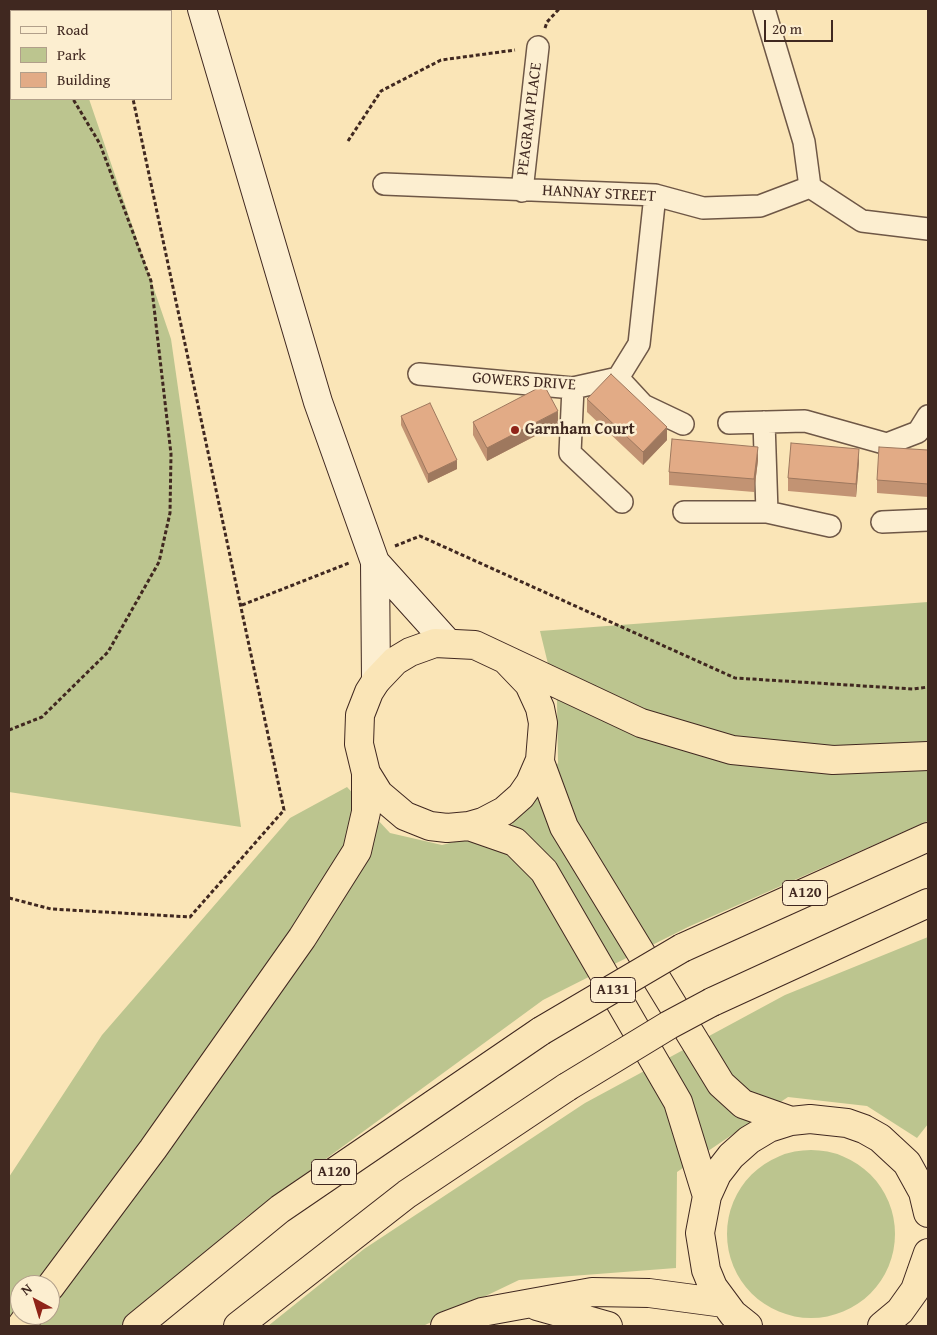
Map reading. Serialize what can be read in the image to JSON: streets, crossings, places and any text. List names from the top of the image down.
{
  "streets": {
    "highway": ["A120", "A131"],
    "street": ["PEAGRAM PLACE", "HANNAY STREET", "GOWERS DRIVE"]
  },
  "crossings": [
    ["PEAGRAM PLACE", "HANNAY STREET"]
  ],
  "places": ["Garnham Court"],
  "legend": ["Road", "Park", "Building"],
  "scale_bar": "20 m",
  "north": "top left"
}
